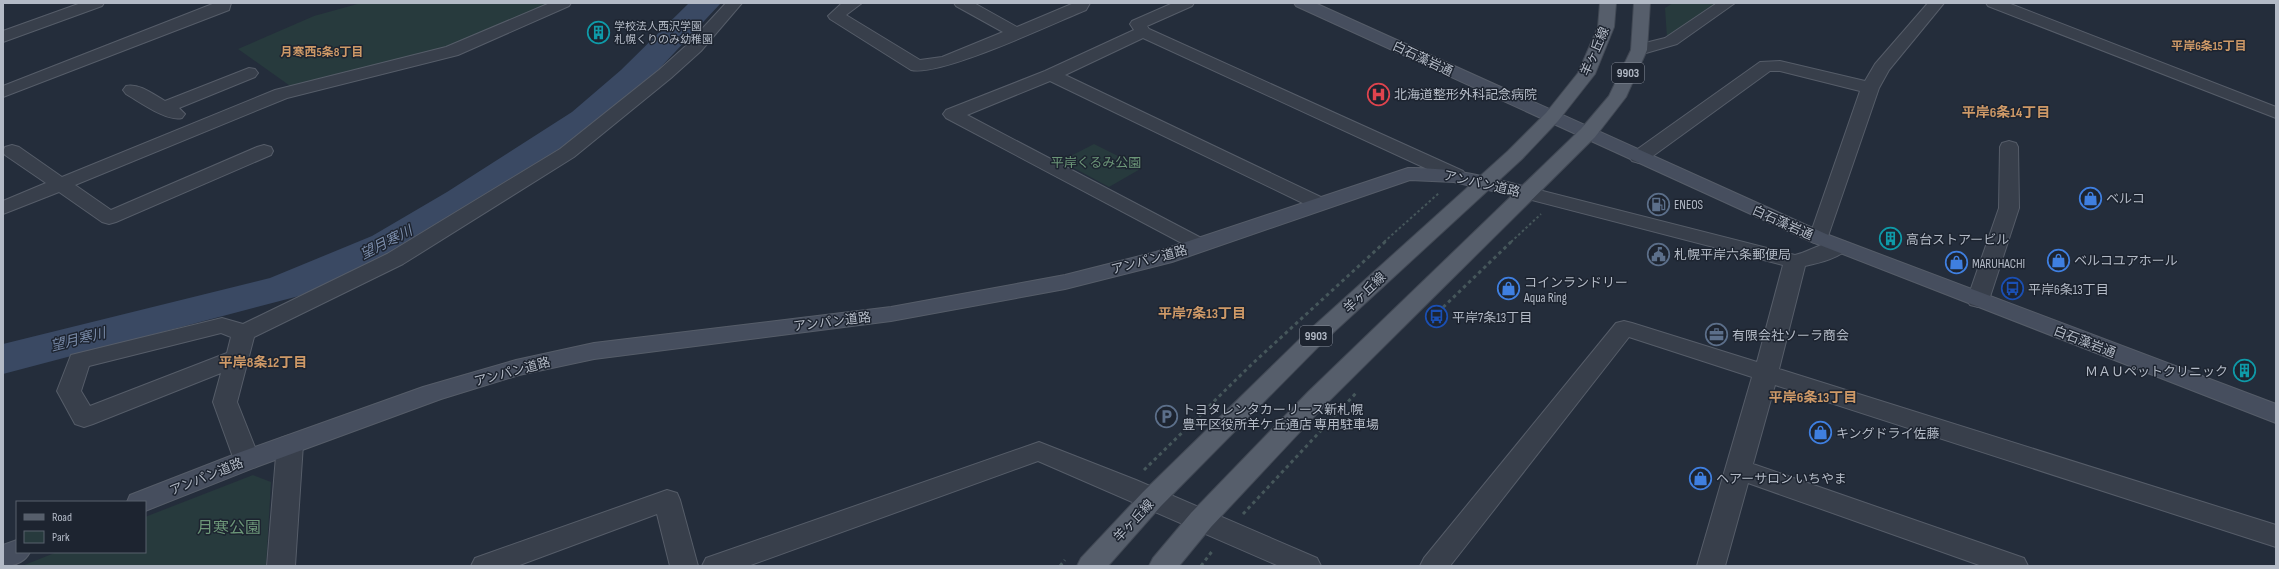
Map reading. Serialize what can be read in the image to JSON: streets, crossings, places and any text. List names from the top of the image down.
{
  "streets": {
    "main road": ["羊ヶ丘線", "9903"],
    "street": ["白石藻岩通", "アンパン道路"]
  },
  "crossings": [
    ["羊ヶ丘線", "白石藻岩通"],
    ["羊ヶ丘線", "アンパン道路"],
    ["白石藻岩通", "9903"],
    ["9903", "アンパン道路"]
  ],
  "districts": [
    "平岸6条15丁目",
    "月寒西5条8丁目",
    "平岸6条14丁目",
    "平岸7条13丁目",
    "平岸8条12丁目",
    "平岸6条13丁目"
  ],
  "water": ["望月寒川"],
  "parks": ["平岸くるみ公園", "月寒公園"],
  "places": {
    "building": ["学校法人西沢学園 札幌くりのみ幼稚園", "高台ストアービル", "ＭＡＵペットクリニック"],
    "hospital": ["北海道整形外科記念病院"],
    "shop": [
      "ベルコ",
      "ベルコユアホール",
      "MARUHACHI",
      "コインランドリー Aqua Ring",
      "キングドライ佐藤",
      "ヘアーサロン いちやま"
    ],
    "fuel station": ["ENEOS"],
    "public building": ["札幌平岸六条郵便局"],
    "bus stop": ["平岸6条13丁目", "平岸7条13丁目"],
    "office": ["有限会社ソーラ商会"],
    "parking": ["トヨタレンタカーリース新札幌 豊平区役所羊ケ丘通店 専用駐車場"]
  },
  "legend": ["Road", "Park"]
}
